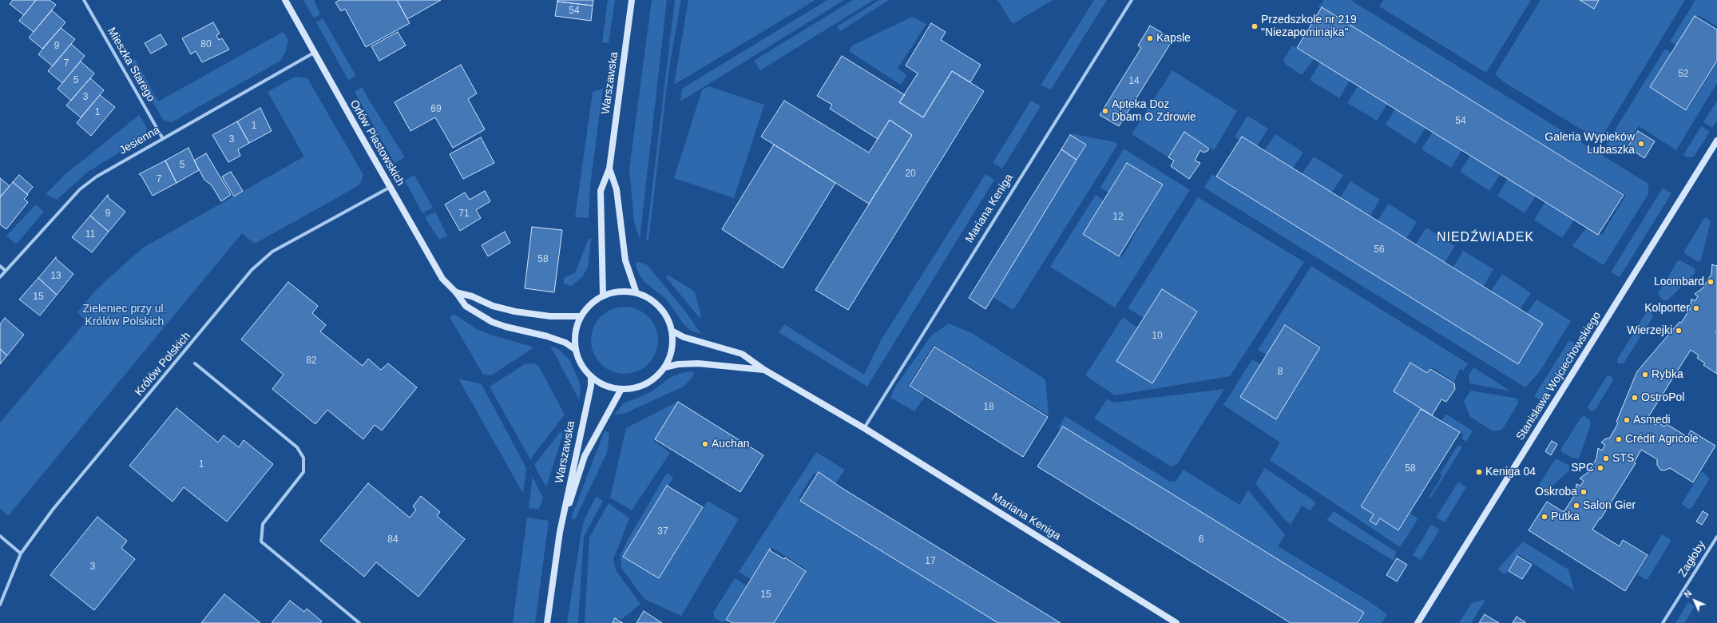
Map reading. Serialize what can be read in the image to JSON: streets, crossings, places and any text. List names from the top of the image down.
{
  "streets": {
    "street": [
      "Mieszka Starego",
      "Warszawska",
      "Jesienna",
      "Orłów Piastowskich",
      "Mariana Keniga",
      "Królów Polskich",
      "Stanisława Wojciechowskiego",
      "Zagłoby"
    ]
  },
  "crossings": [
    ["Mieszka Starego", "Jesienna"],
    ["Warszawska", "Orłów Piastowskich"],
    ["Warszawska", "Mariana Keniga"],
    ["Jesienna", "Orłów Piastowskich"],
    ["Orłów Piastowskich", "Mariana Keniga"],
    ["Orłów Piastowskich", "Królów Polskich"]
  ],
  "districts": ["NIEDŹWIADEK"],
  "parks": ["Zieleniec przy ul. Królów Polskich"],
  "places": [
    "Przedszkole nr 219 \"Niezapominajka\"",
    "Kapsle",
    "Apteka Doz Dbam O Zdrowie",
    "Galeria Wypieków Lubaszka",
    "Loombard",
    "Kolporter",
    "Wierzejki",
    "Rybka",
    "OstroPol",
    "Asmedi",
    "Crédit Agricole",
    "Auchan",
    "STS",
    "SPC",
    "Keniga 04",
    "Oskroba",
    "Salon Gier",
    "Putka"
  ],
  "house_numbers": [
    "54",
    "80",
    "9",
    "7",
    "52",
    "5",
    "14",
    "3",
    "69",
    "1",
    "54",
    "1",
    "3",
    "5",
    "20",
    "7",
    "9",
    "71",
    "12",
    "11",
    "56",
    "58",
    "13",
    "15",
    "10",
    "82",
    "8",
    "18",
    "1",
    "58",
    "37",
    "84",
    "6",
    "17",
    "3",
    "15"
  ],
  "north": "top left"
}
